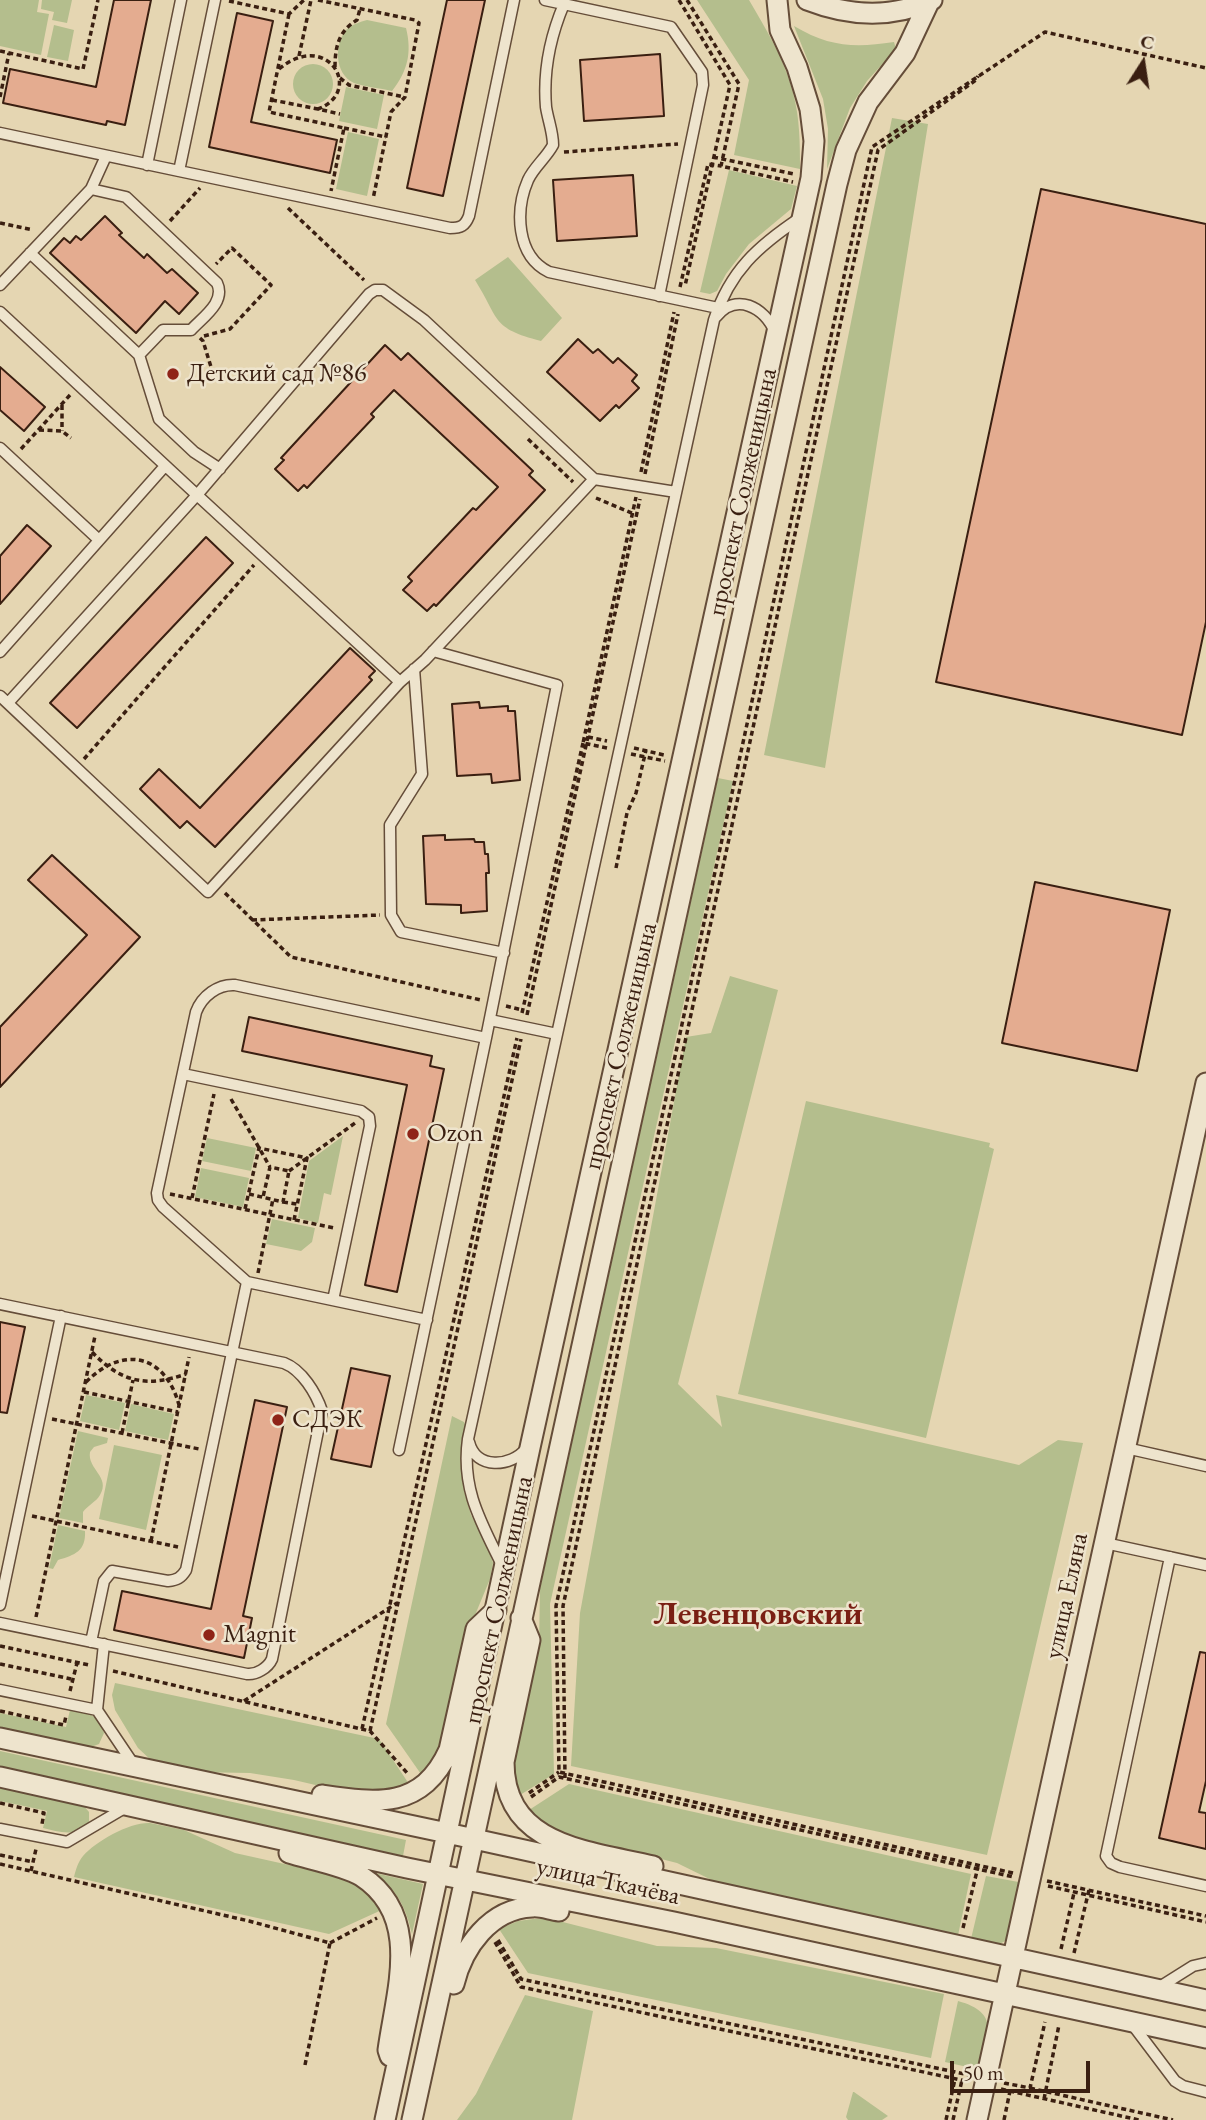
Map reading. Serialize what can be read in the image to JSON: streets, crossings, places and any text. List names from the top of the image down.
{
  "streets": {
    "street": ["проспект Солженицына", "улица Еляна", "улица Ткачёва"]
  },
  "crossings": [
    ["проспект Солженицына", "улица Ткачёва"],
    ["улица Еляна", "улица Ткачёва"]
  ],
  "districts": ["Левенцовский"],
  "places": [
    "Детский сад №86",
    "Ozon",
    "СДЭК",
    "Magnit"
  ],
  "scale_bar": "50 m",
  "north": "top"
}
